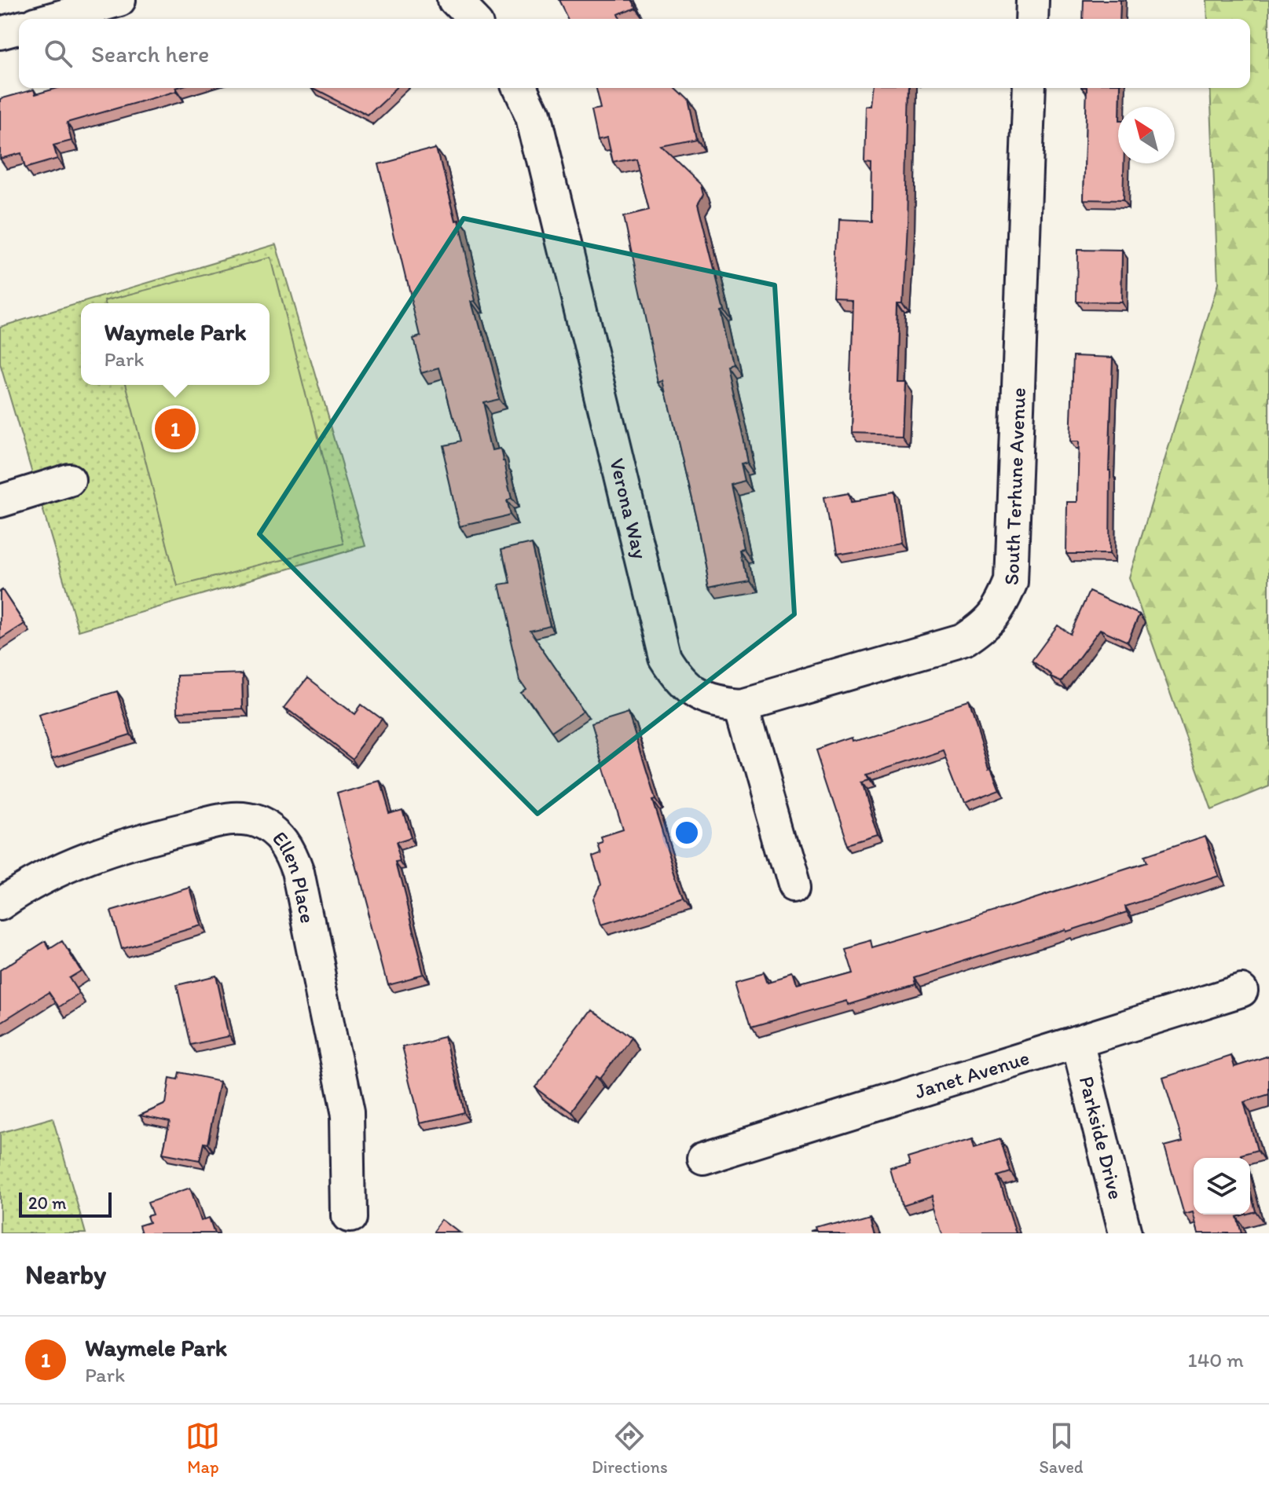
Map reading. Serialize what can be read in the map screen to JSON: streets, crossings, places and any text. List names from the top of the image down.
{
  "streets": {
    "street": [
      "South Terhune Avenue",
      "Verona Way",
      "Ellen Place",
      "Janet Avenue",
      "Parkside Drive"
    ]
  },
  "crossings": [
    ["South Terhune Avenue", "Verona Way"],
    ["Janet Avenue", "Parkside Drive"]
  ],
  "scale_bar": "20 m",
  "north": "top left",
  "page": {
    "search": "Search here",
    "popup": ["Waymele Park", "Park"],
    "pins": "1",
    "scale": "20 m",
    "heading": "Nearby",
    "list": [
      {
        "mark": "1",
        "name": "Waymele Park",
        "note": "Park",
        "value": "140 m"
      }
    ],
    "nav": ["Map", "Directions", "Saved"]
  }
}
